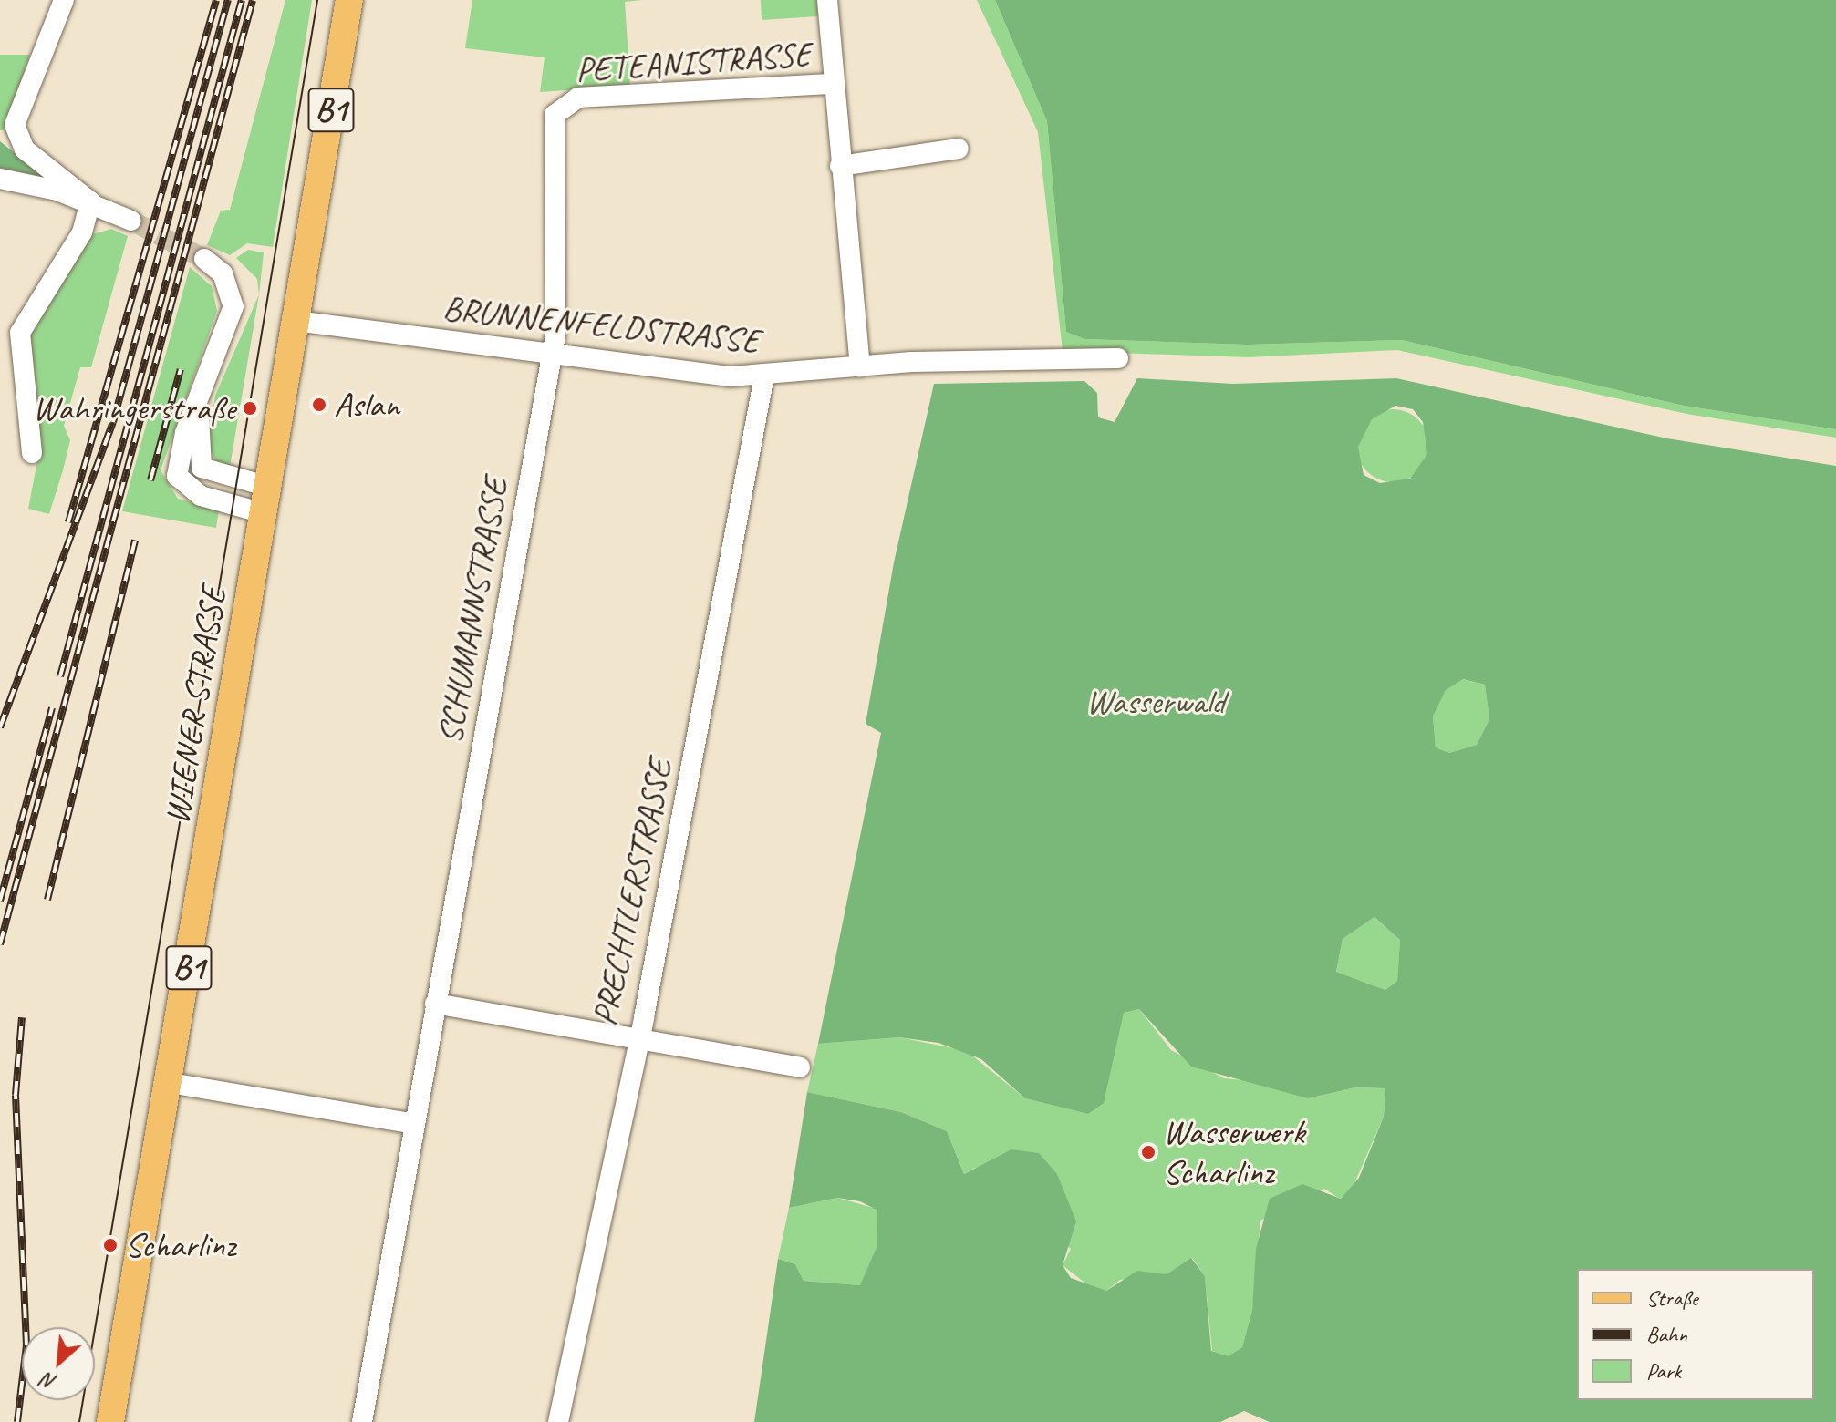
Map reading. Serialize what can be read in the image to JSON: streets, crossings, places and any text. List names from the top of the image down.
{
  "streets": {
    "main road": ["B1", "WIENER STRASSE"],
    "street": [
      "PETEANISTRASSE",
      "BRUNNENFELDSTRASSE",
      "SCHUMANNSTRASSE",
      "PRECHTLERSTRASSE"
    ]
  },
  "crossings": [
    ["PETEANISTRASSE", "SCHUMANNSTRASSE"],
    ["BRUNNENFELDSTRASSE", "SCHUMANNSTRASSE"],
    ["BRUNNENFELDSTRASSE", "WIENER STRASSE"],
    ["BRUNNENFELDSTRASSE", "PRECHTLERSTRASSE"]
  ],
  "parks": ["Wasserwald"],
  "places": [
    "Aslan",
    "Wahringerstraße",
    "Wasserwerk Scharlinz",
    "Scharlinz"
  ],
  "legend": ["Straße", "Bahn", "Park"],
  "north": "bottom left"
}
